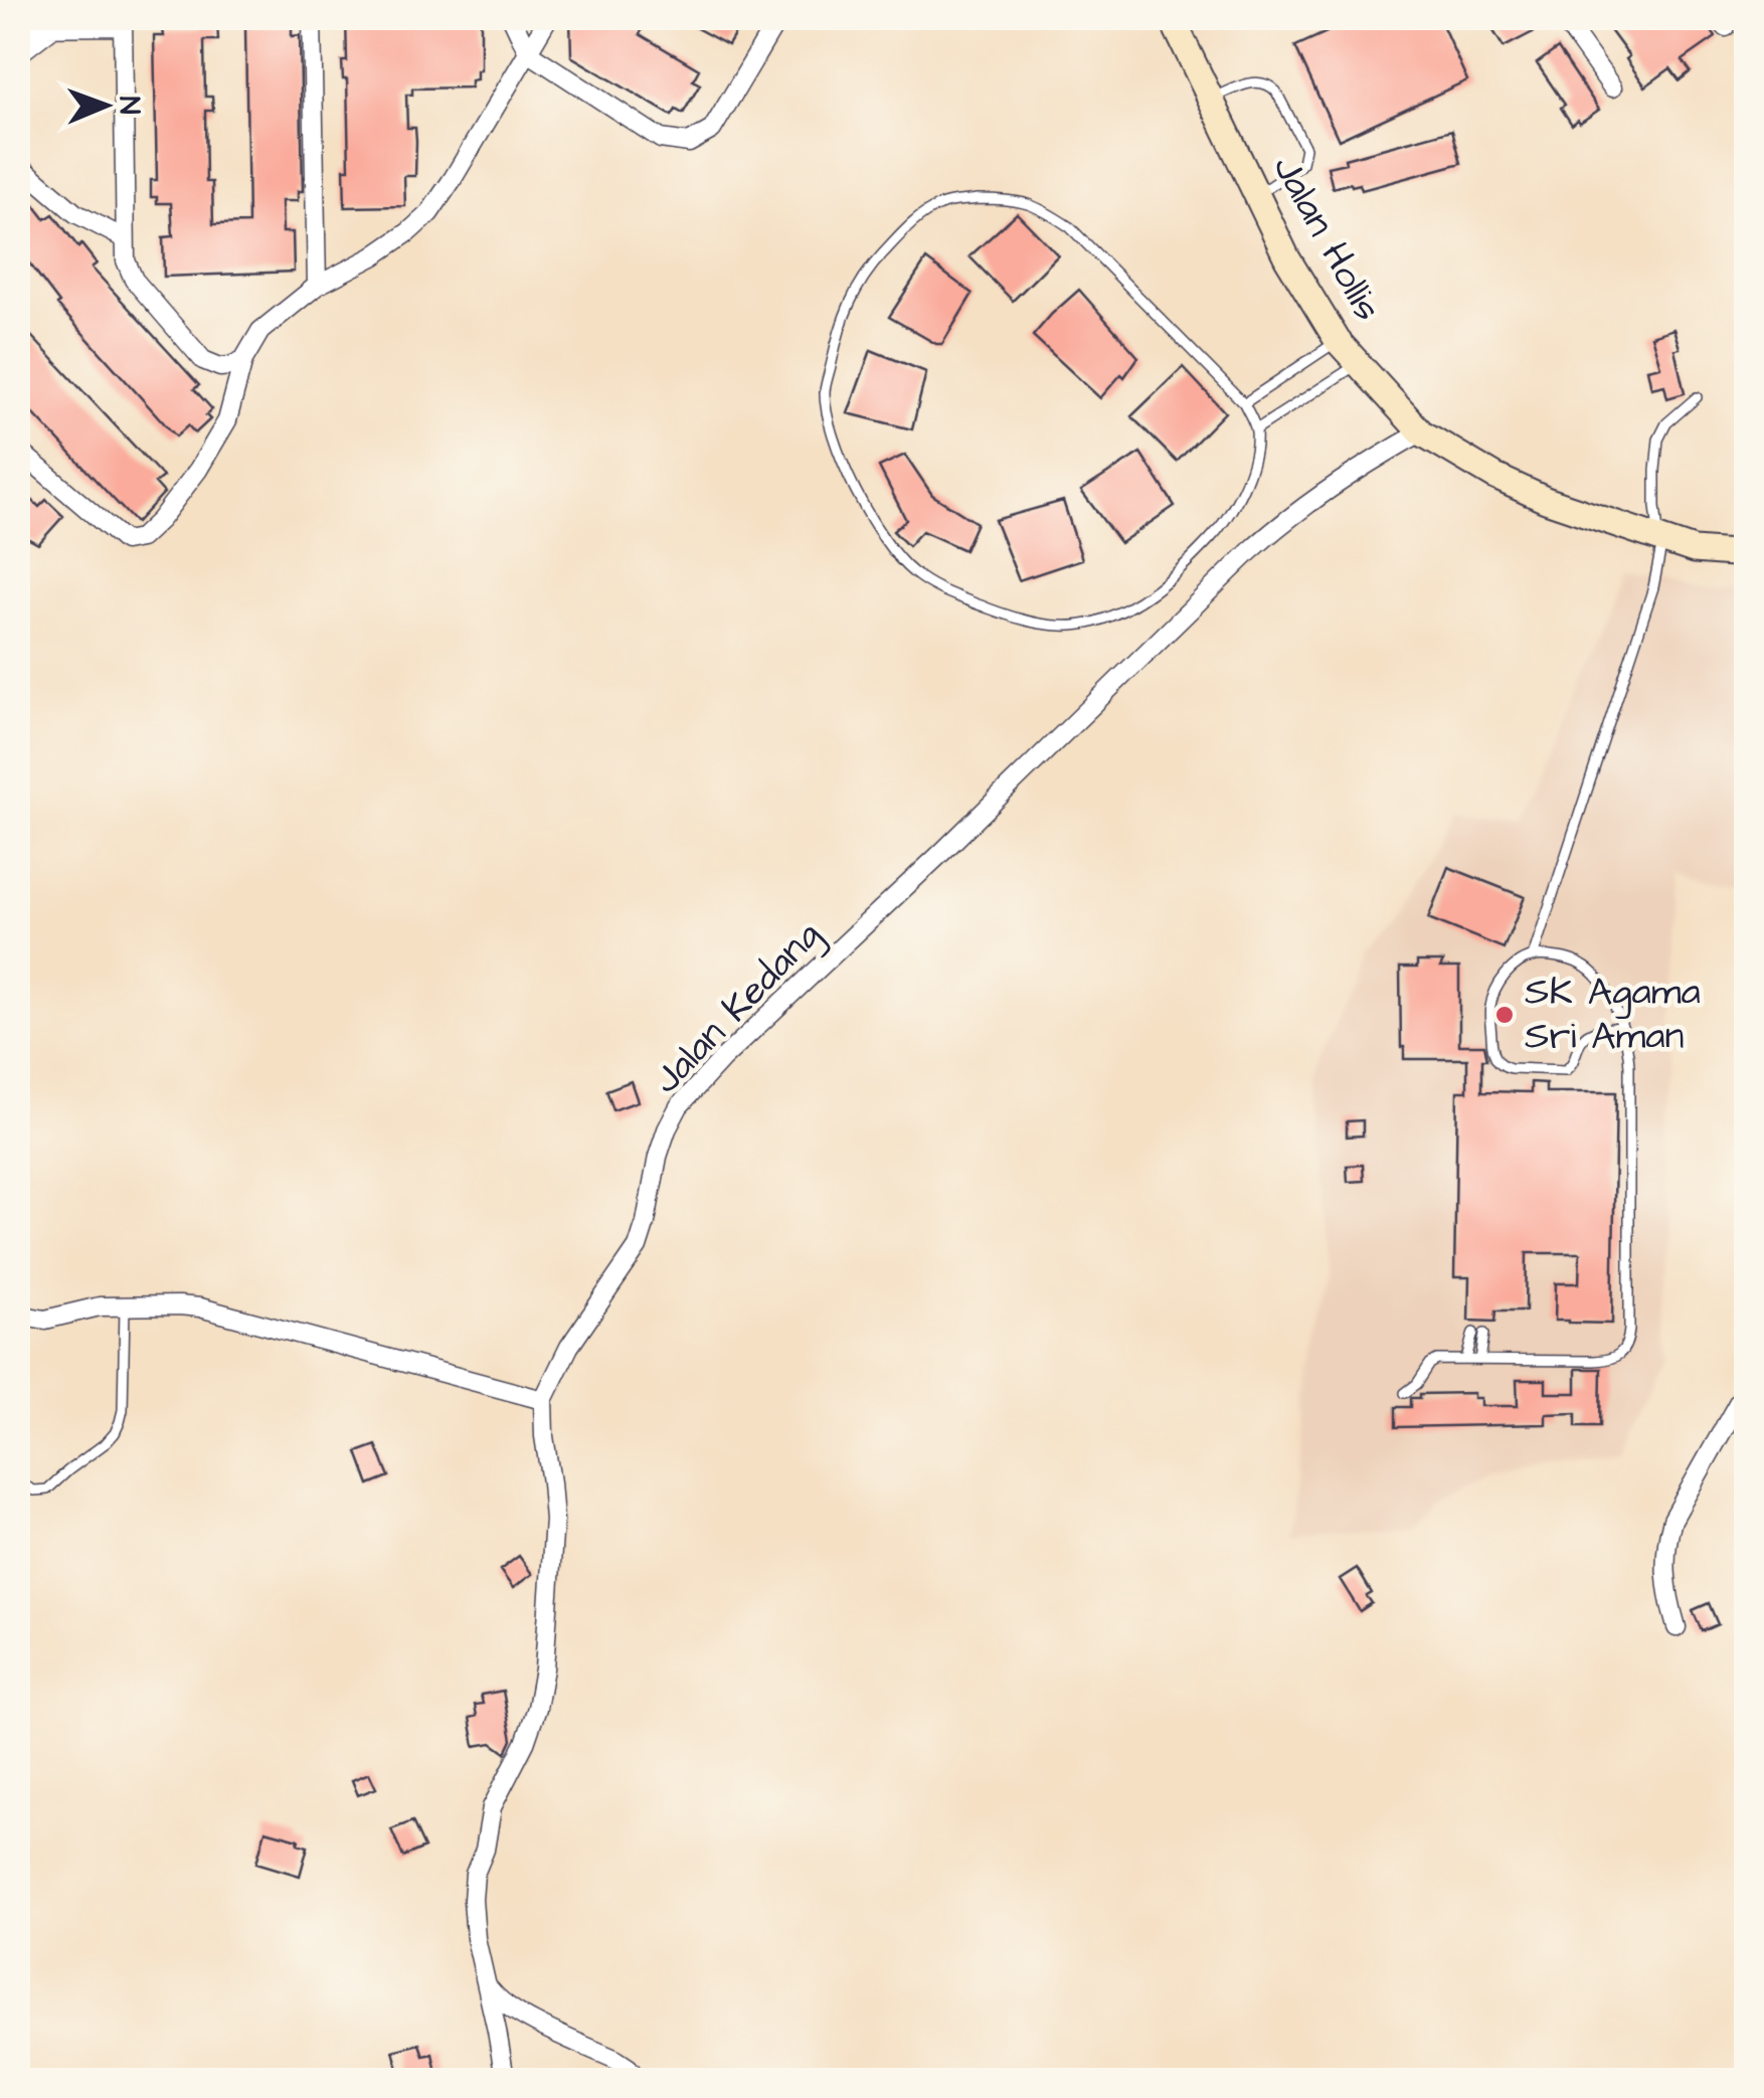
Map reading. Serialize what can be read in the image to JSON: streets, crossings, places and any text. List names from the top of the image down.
{
  "streets": {
    "main road": ["Jalan Hollis"],
    "street": ["Jalan Kedang"]
  },
  "crossings": [
    ["Jalan Hollis", "Jalan Kedang"]
  ],
  "places": ["SK Agama Sri Aman"],
  "north": "right"
}
